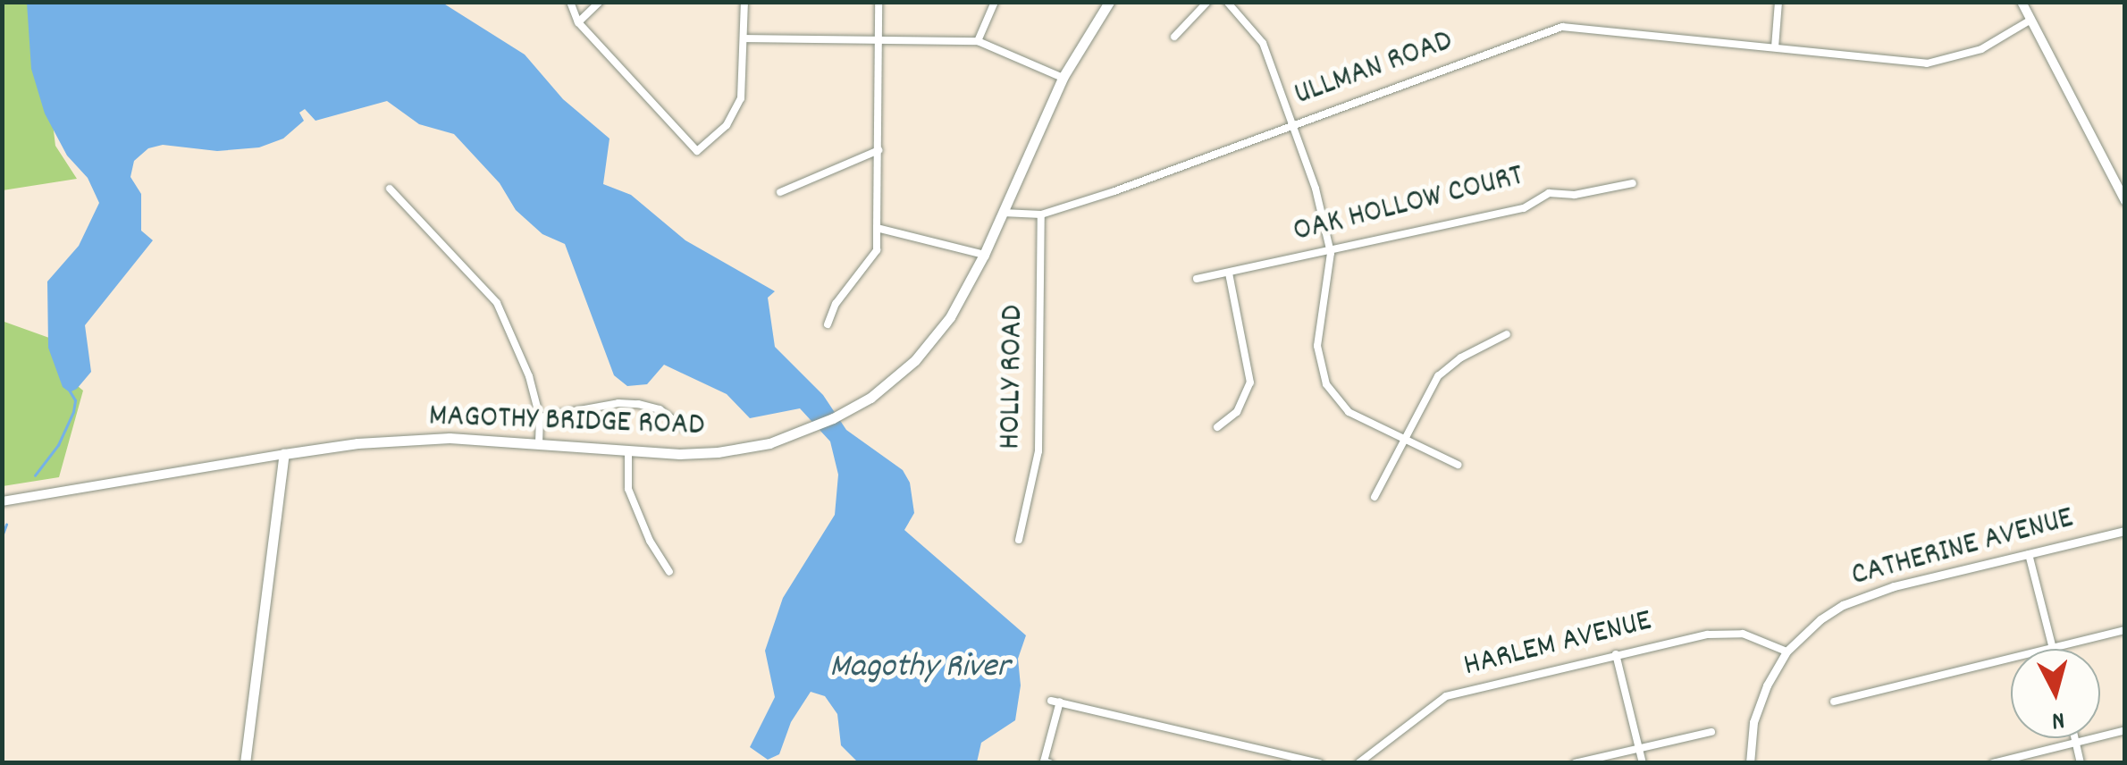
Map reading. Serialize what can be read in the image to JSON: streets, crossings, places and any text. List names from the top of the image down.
{
  "streets": {
    "main road": ["MAGOTHY BRIDGE ROAD"],
    "street": [
      "ULLMAN ROAD",
      "OAK HOLLOW COURT",
      "HOLLY ROAD",
      "CATHERINE AVENUE",
      "HARLEM AVENUE"
    ]
  },
  "crossings": [
    ["ULLMAN ROAD", "HOLLY ROAD"],
    ["ULLMAN ROAD", "MAGOTHY BRIDGE ROAD"],
    ["CATHERINE AVENUE", "HARLEM AVENUE"]
  ],
  "water": ["Magothy River"],
  "north": "bottom"
}
